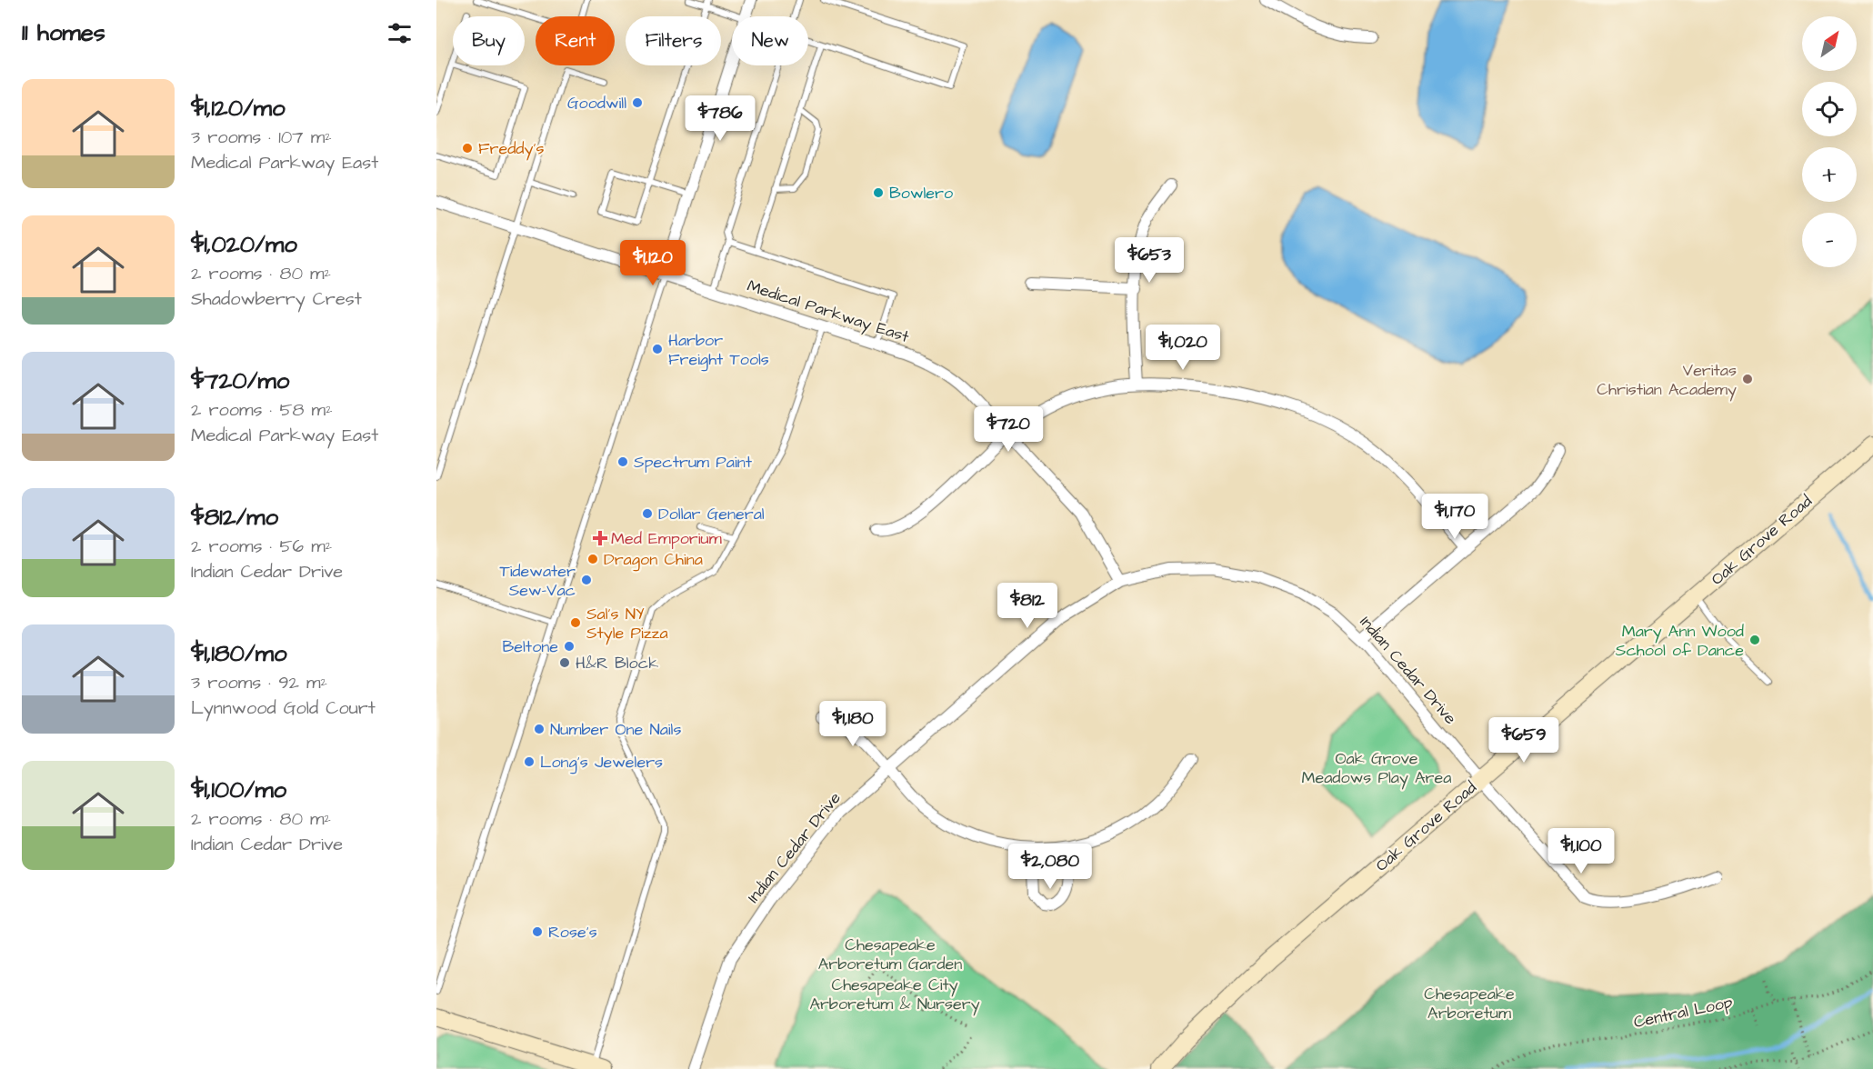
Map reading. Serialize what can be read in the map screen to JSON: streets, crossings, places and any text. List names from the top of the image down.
{
  "streets": {
    "street": ["Medical Parkway East", "Oak Grove Road", "Indian Cedar Drive"],
    "path": ["Central Loop"]
  },
  "crossings": [
    ["Medical Parkway East", "Indian Cedar Drive"],
    ["Oak Grove Road", "Indian Cedar Drive"]
  ],
  "parks": [
    "Oak Grove Meadows Play Area",
    "Chesapeake Arboretum Garden",
    "Chesapeake City Arboretum & Nursery",
    "Chesapeake Arboretum"
  ],
  "places": {
    "other": [
      "Goodwill",
      "Freddy's",
      "Bowlero",
      "Harbor Freight Tools",
      "Veritas Christian Academy",
      "Spectrum Paint",
      "Dollar General",
      "Dragon China",
      "Tidewater Sew-Vac",
      "Sal's NY Style Pizza",
      "Mary Ann Wood School of Dance",
      "Beltone",
      "H&R Block",
      "Number One Nails",
      "Long's Jewelers",
      "Rose's"
    ],
    "health": ["Med Emporium"]
  },
  "north": "top right",
  "page": {
    "heading": "11 homes",
    "map_buttons": ["+", "−"],
    "chip": [
      "Buy",
      "Rent",
      "Filters",
      "New"
    ],
    "list": [
      {
        "name": "$1,120/mo",
        "note": "3 rooms · 107 m² · Medical Parkway East"
      },
      {
        "name": "$1,020/mo",
        "note": "2 rooms · 80 m² · Shadowberry Crest"
      },
      {
        "name": "$720/mo",
        "note": "2 rooms · 58 m² · Medical Parkway East"
      },
      {
        "name": "$812/mo",
        "note": "2 rooms · 56 m² · Indian Cedar Drive"
      },
      {
        "name": "$1,180/mo",
        "note": "3 rooms · 92 m² · Lynnwood Gold Court"
      },
      {
        "name": "$1,100/mo",
        "note": "2 rooms · 80 m² · Indian Cedar Drive"
      }
    ],
    "price": [
      "$786",
      "$653",
      "$1,120",
      "$1,020",
      "$720",
      "$1,170",
      "$812",
      "$1,180",
      "$659",
      "$1,100",
      "$2,080"
    ]
  }
}
